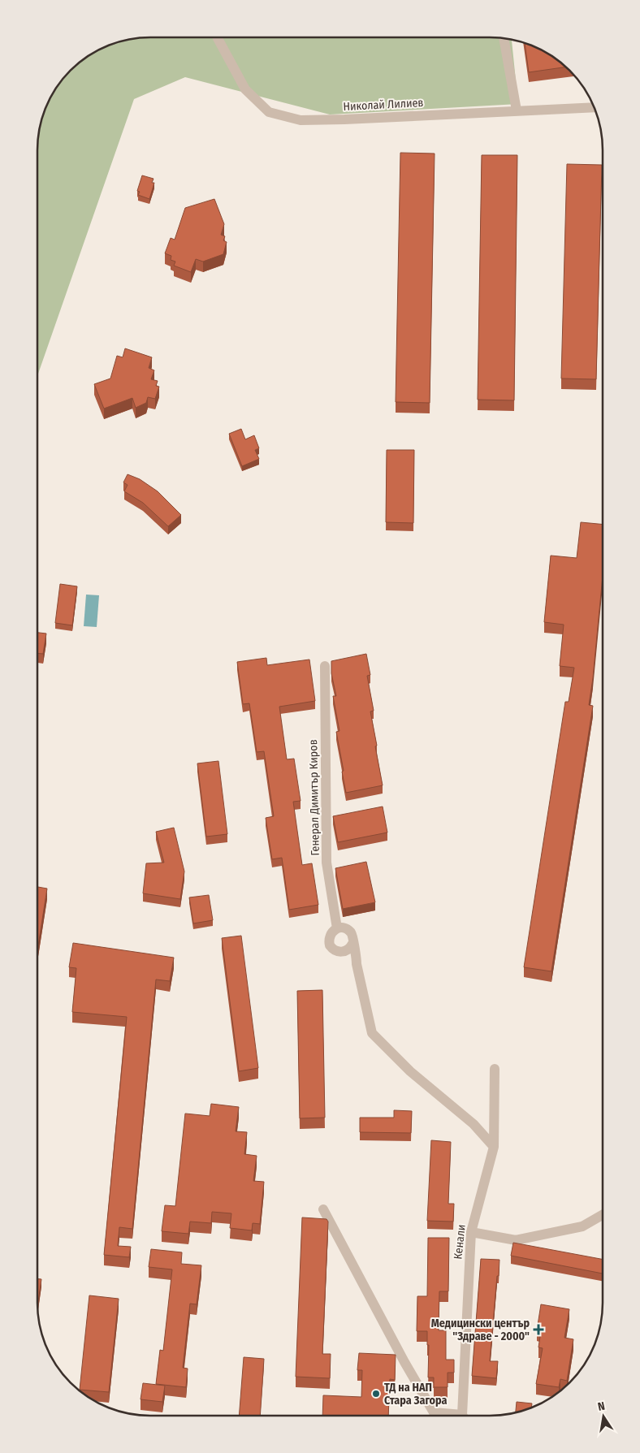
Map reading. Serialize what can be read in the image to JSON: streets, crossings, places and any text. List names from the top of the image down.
{
  "streets": {
    "street": ["Николай Лилиев", "Генерал Димитър Киров", "Кенали"]
  },
  "places": {
    "health": ["Медицински център \"Здраве - 2000\""],
    "other": ["ТД на НАП Стара Загора"]
  },
  "north": "top"
}
